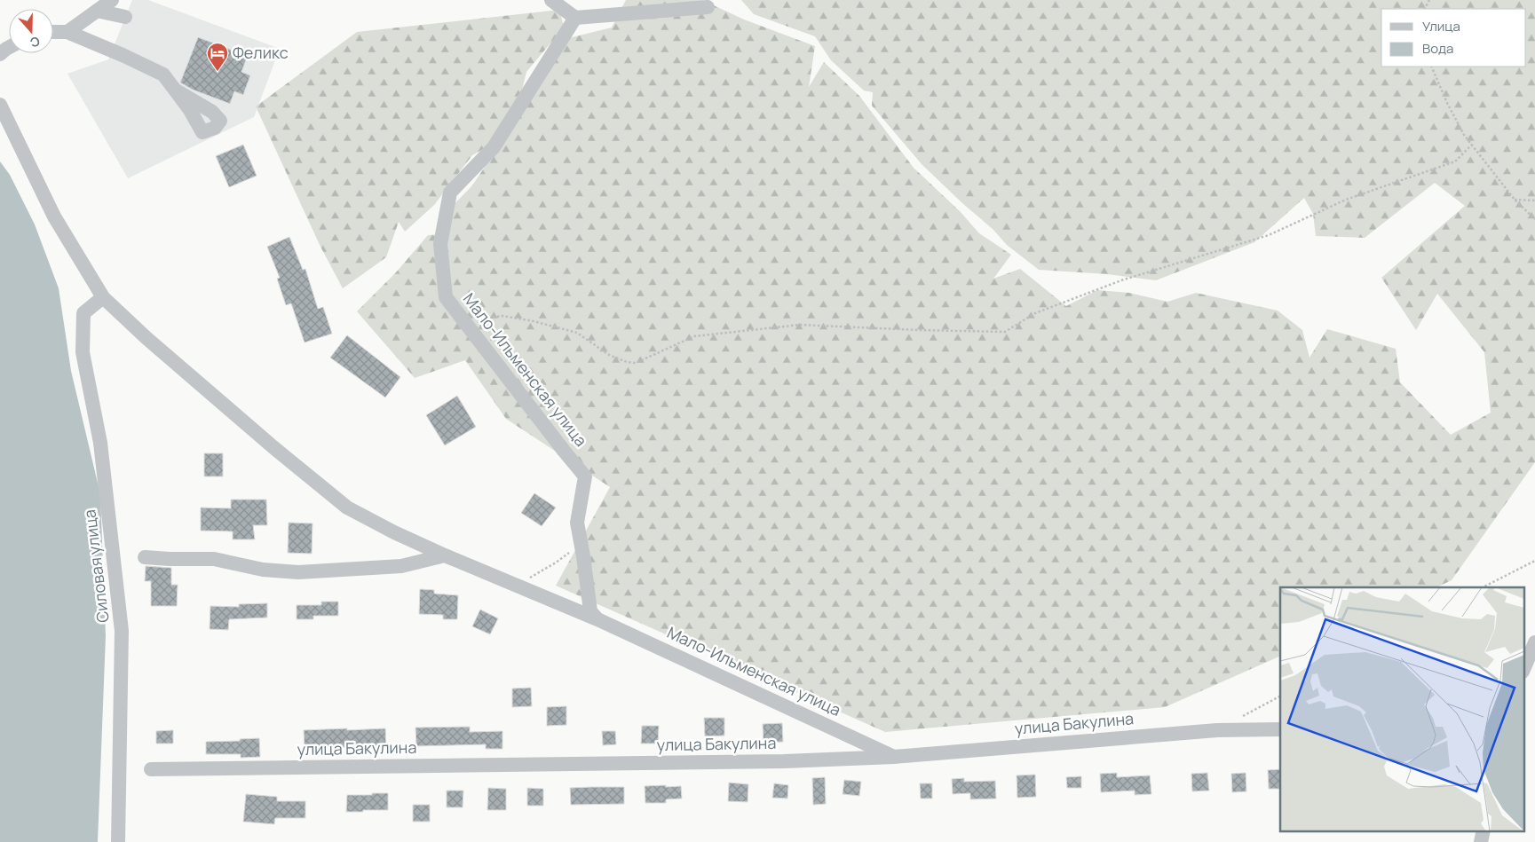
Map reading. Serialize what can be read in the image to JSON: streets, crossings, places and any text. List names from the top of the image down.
{
  "streets": {
    "street": ["Мало-Ильменская улица", "Силовая улица", "улица Бакулина"]
  },
  "crossings": [
    ["Мало-Ильменская улица", "Силовая улица"],
    ["Мало-Ильменская улица", "улица Бакулина"]
  ],
  "places": {
    "hotel": ["Феликс"]
  },
  "legend": ["Улица", "Вода"],
  "north": "bottom"
}
